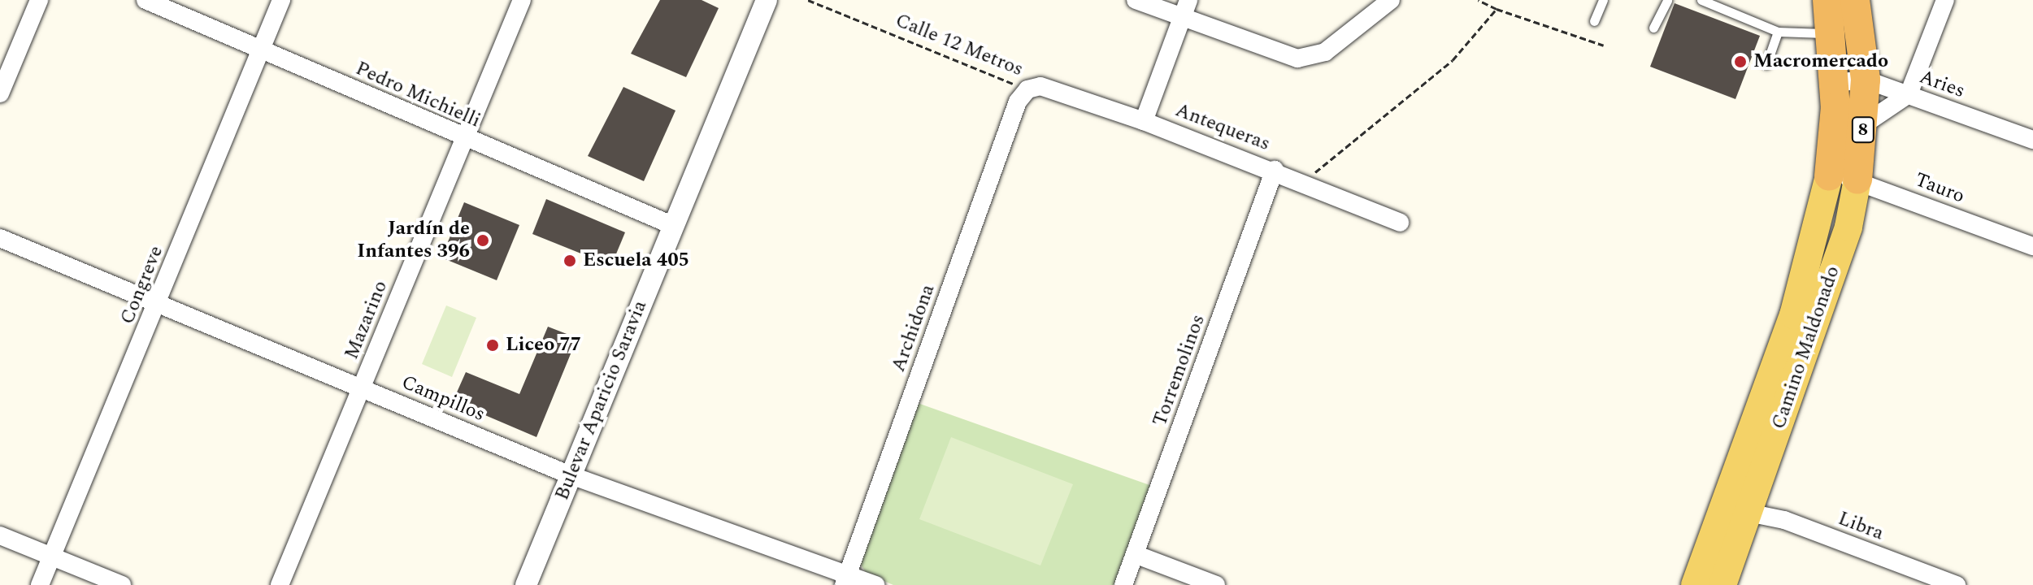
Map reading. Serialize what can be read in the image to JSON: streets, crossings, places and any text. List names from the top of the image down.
{
  "streets": {
    "highway": ["8"],
    "main road": ["Camino Maldonado"],
    "street": [
      "Aries",
      "Pedro Michielli",
      "Antequeras",
      "Tauro",
      "Congreve",
      "Mazarino",
      "Archidona",
      "Torremolinos",
      "Campillos",
      "Bulevar Aparicio Saravia",
      "Libra"
    ],
    "path": ["Calle 12 Metros"]
  },
  "crossings": [
    ["Calle 12 Metros", "Antequeras"],
    ["Calle 12 Metros", "Archidona"],
    ["Aries", "8"],
    ["Pedro Michielli", "Congreve"],
    ["Pedro Michielli", "Mazarino"],
    ["Pedro Michielli", "Bulevar Aparicio Saravia"],
    ["Antequeras", "Archidona"],
    ["Antequeras", "Torremolinos"],
    ["8", "Tauro"],
    ["8", "Camino Maldonado"],
    ["Tauro", "Camino Maldonado"],
    ["Congreve", "Campillos"],
    ["Mazarino", "Campillos"],
    ["Archidona", "Campillos"],
    ["Camino Maldonado", "Libra"],
    ["Campillos", "Bulevar Aparicio Saravia"]
  ],
  "places": [
    "Macromercado",
    "Jardín de Infantes 396",
    "Escuela 405",
    "Liceo 77"
  ]
}
